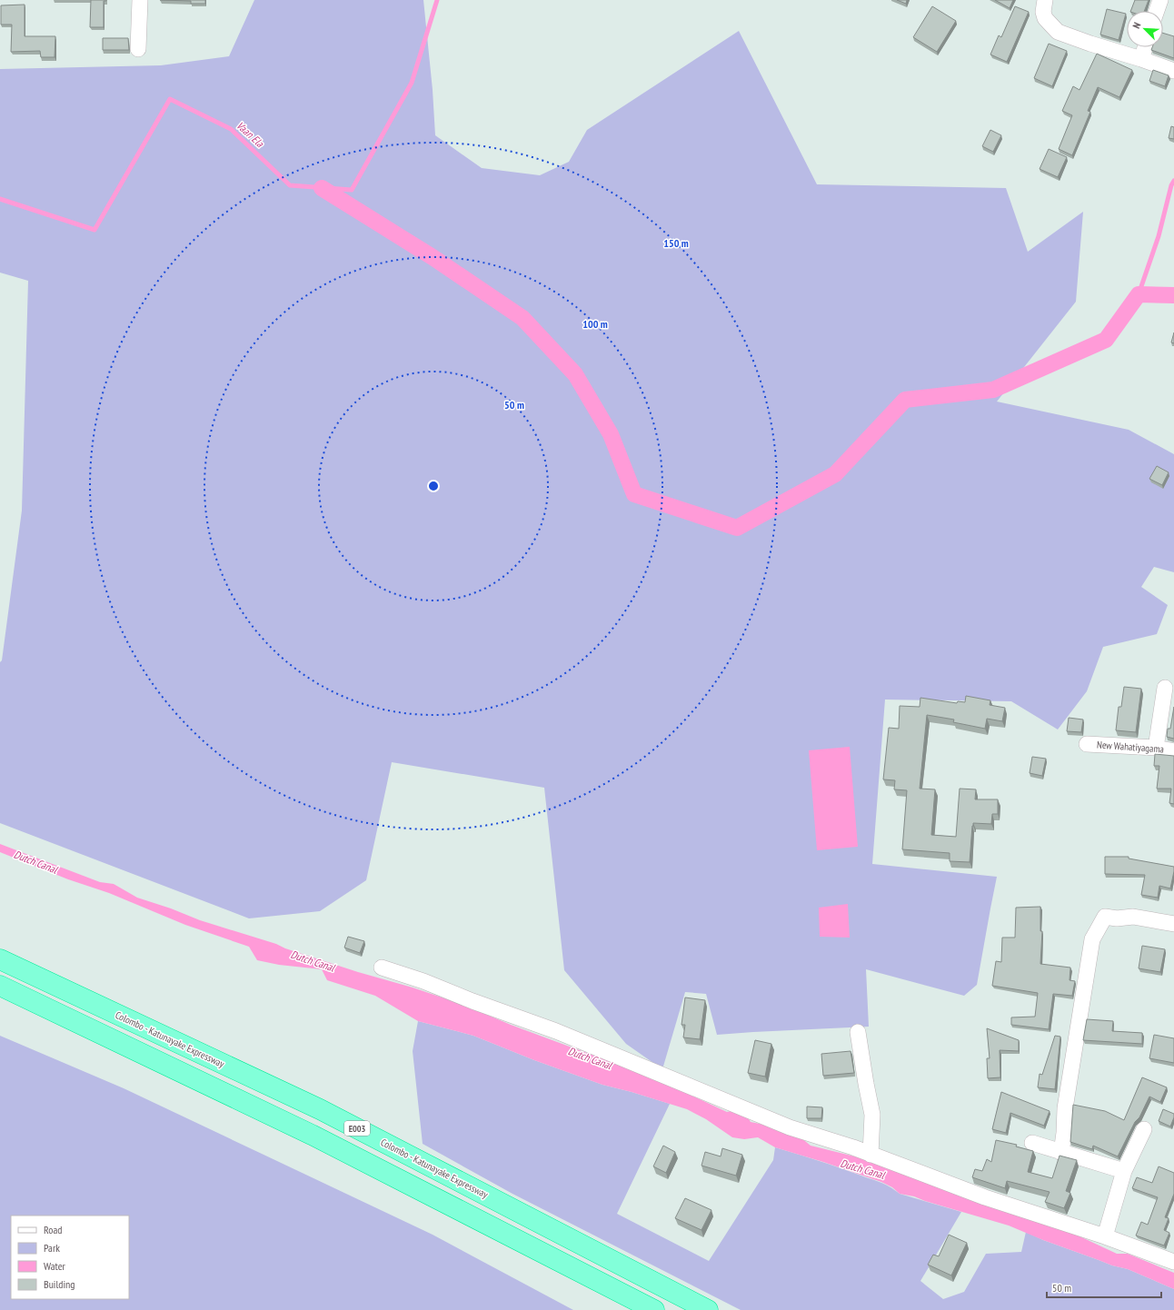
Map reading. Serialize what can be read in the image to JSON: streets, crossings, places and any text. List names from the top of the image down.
{
  "streets": {
    "highway": ["Colombo - Katunayake Expressway", "E003"],
    "street": ["New Wahatiyagama"]
  },
  "water": ["Vaan Ela", "Dutch Canal"],
  "legend": [
    "Road",
    "Park",
    "Water",
    "Building"
  ],
  "scale_bar": "50 m",
  "north": "top left",
  "rings": ["150 m", "100 m", "50 m"]
}
